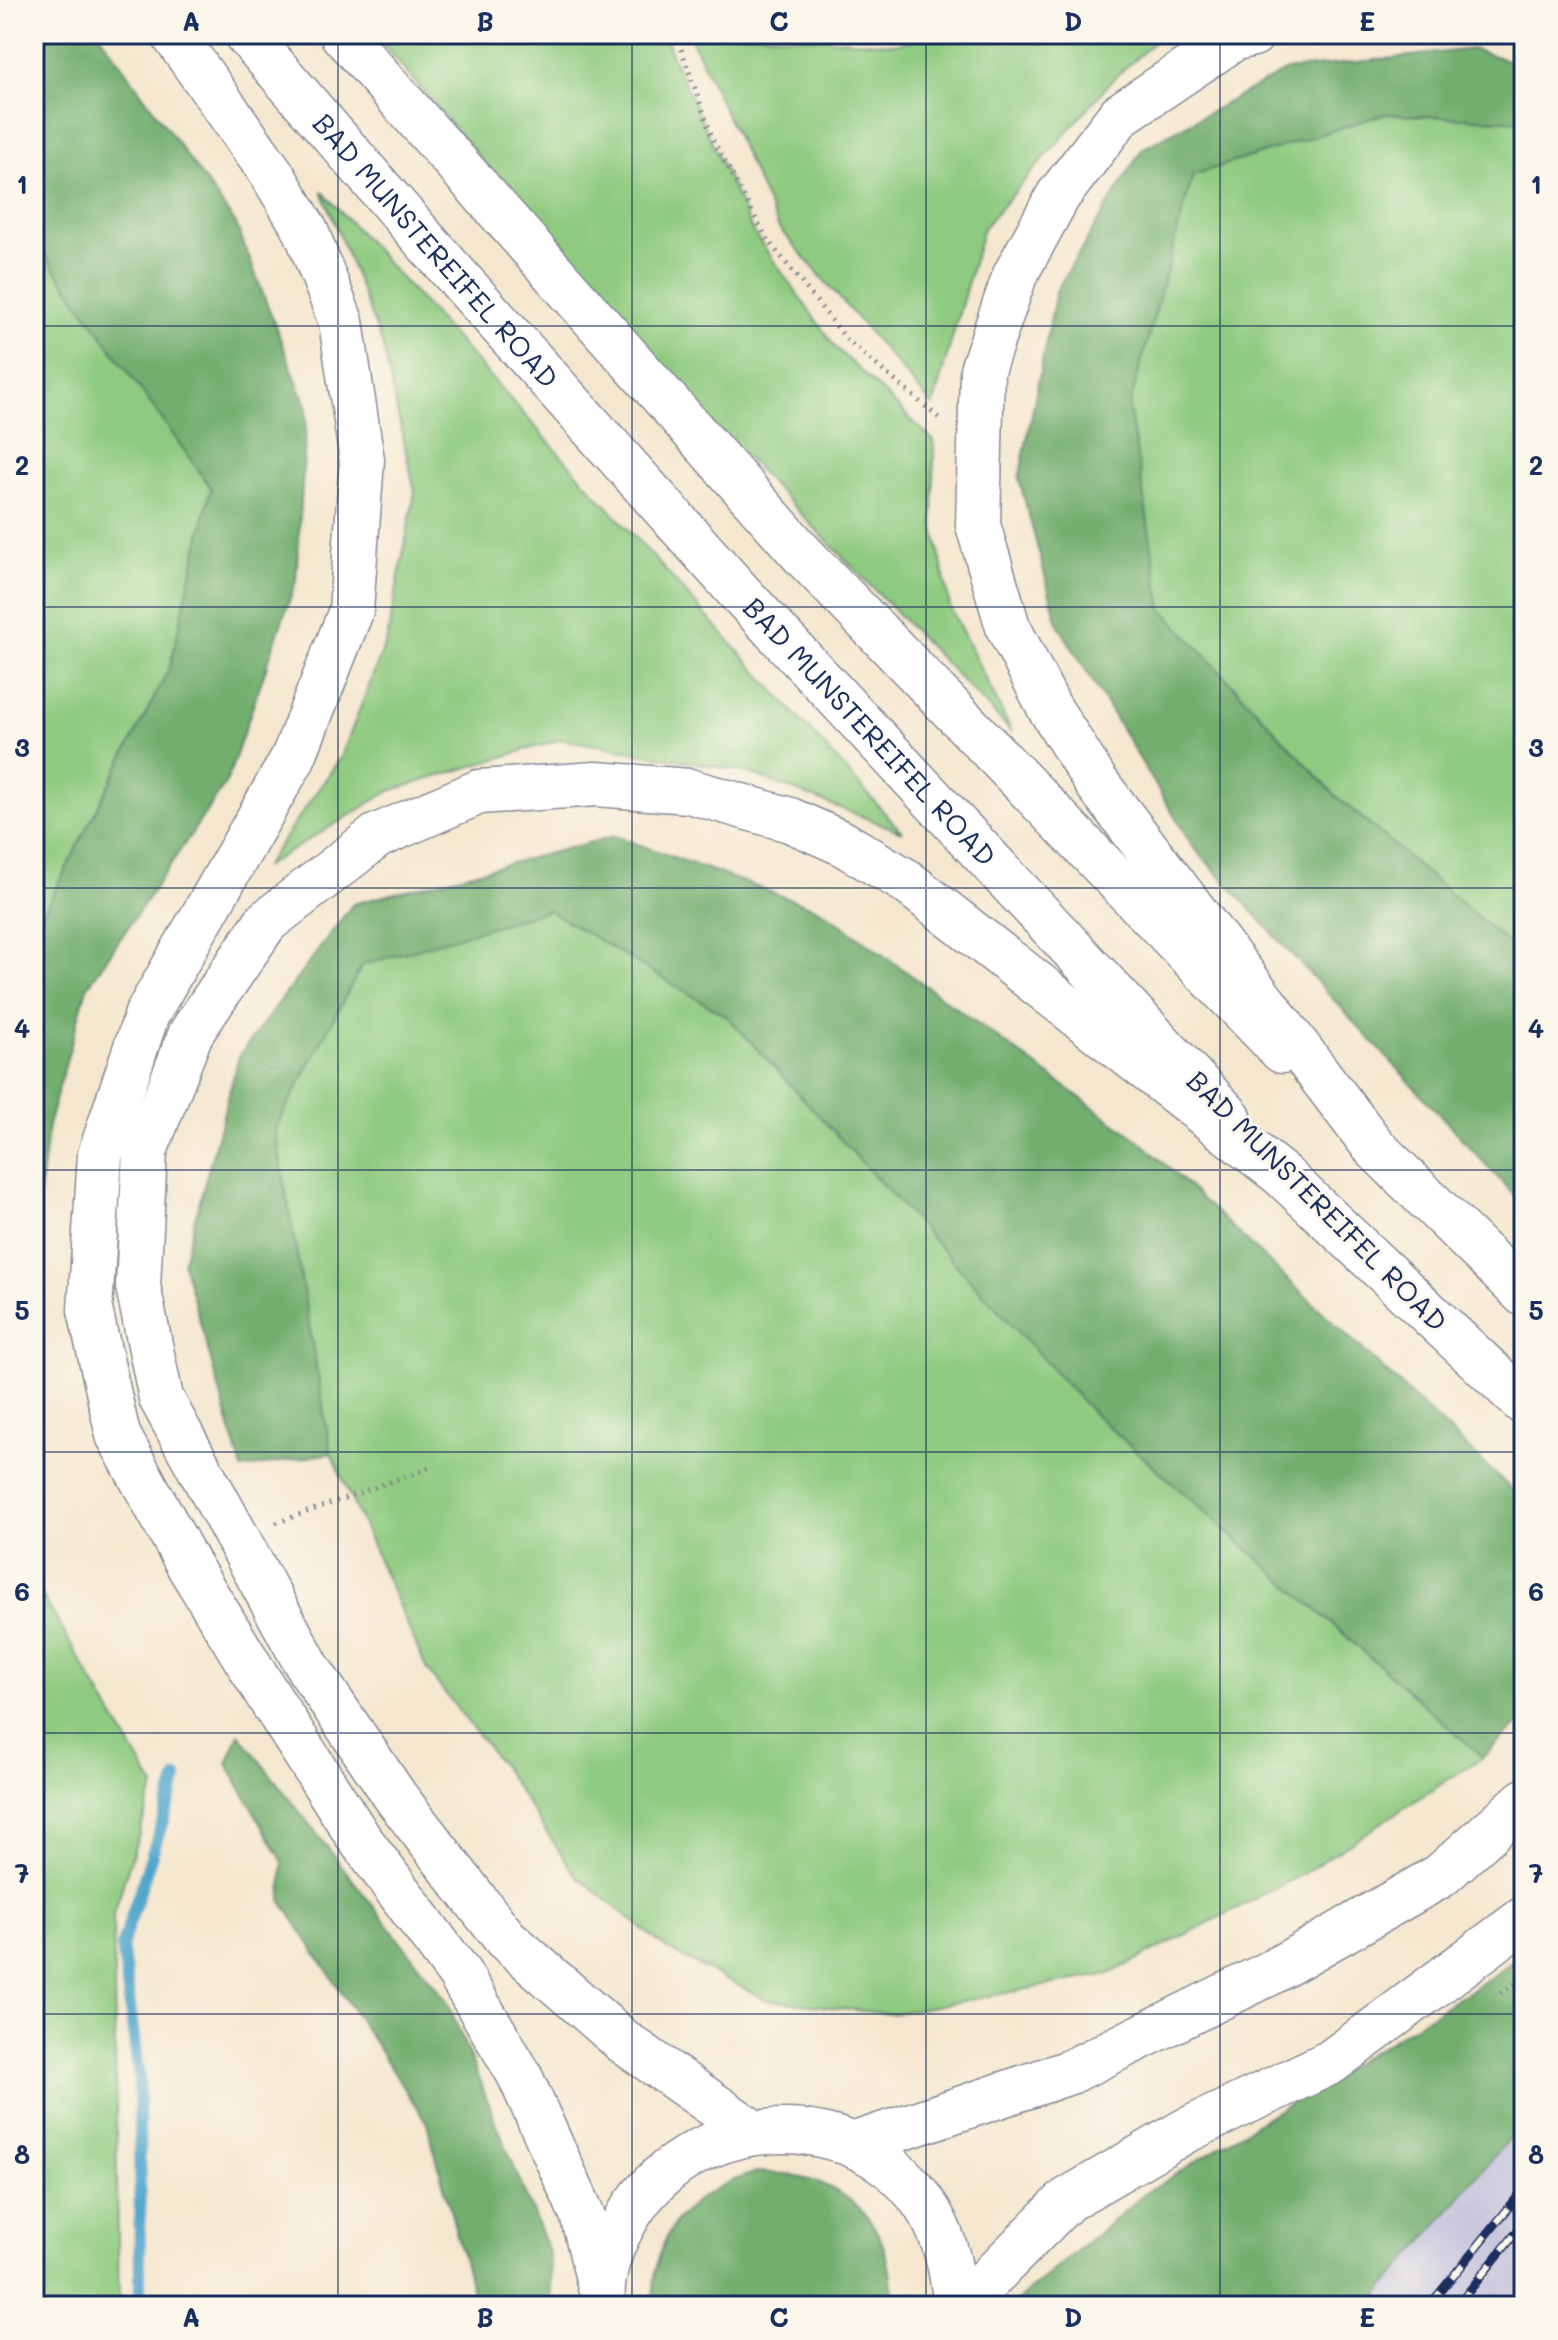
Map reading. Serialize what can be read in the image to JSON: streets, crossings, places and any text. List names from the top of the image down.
{
  "streets": {
    "main road": ["BAD MUNSTEREIFEL ROAD"]
  },
  "grid": {
    "columns": [
      "A",
      "B",
      "C",
      "D",
      "E"
    ],
    "rows": [
      "1",
      "2",
      "3",
      "4",
      "5",
      "6",
      "7",
      "8"
    ]
  }
}
